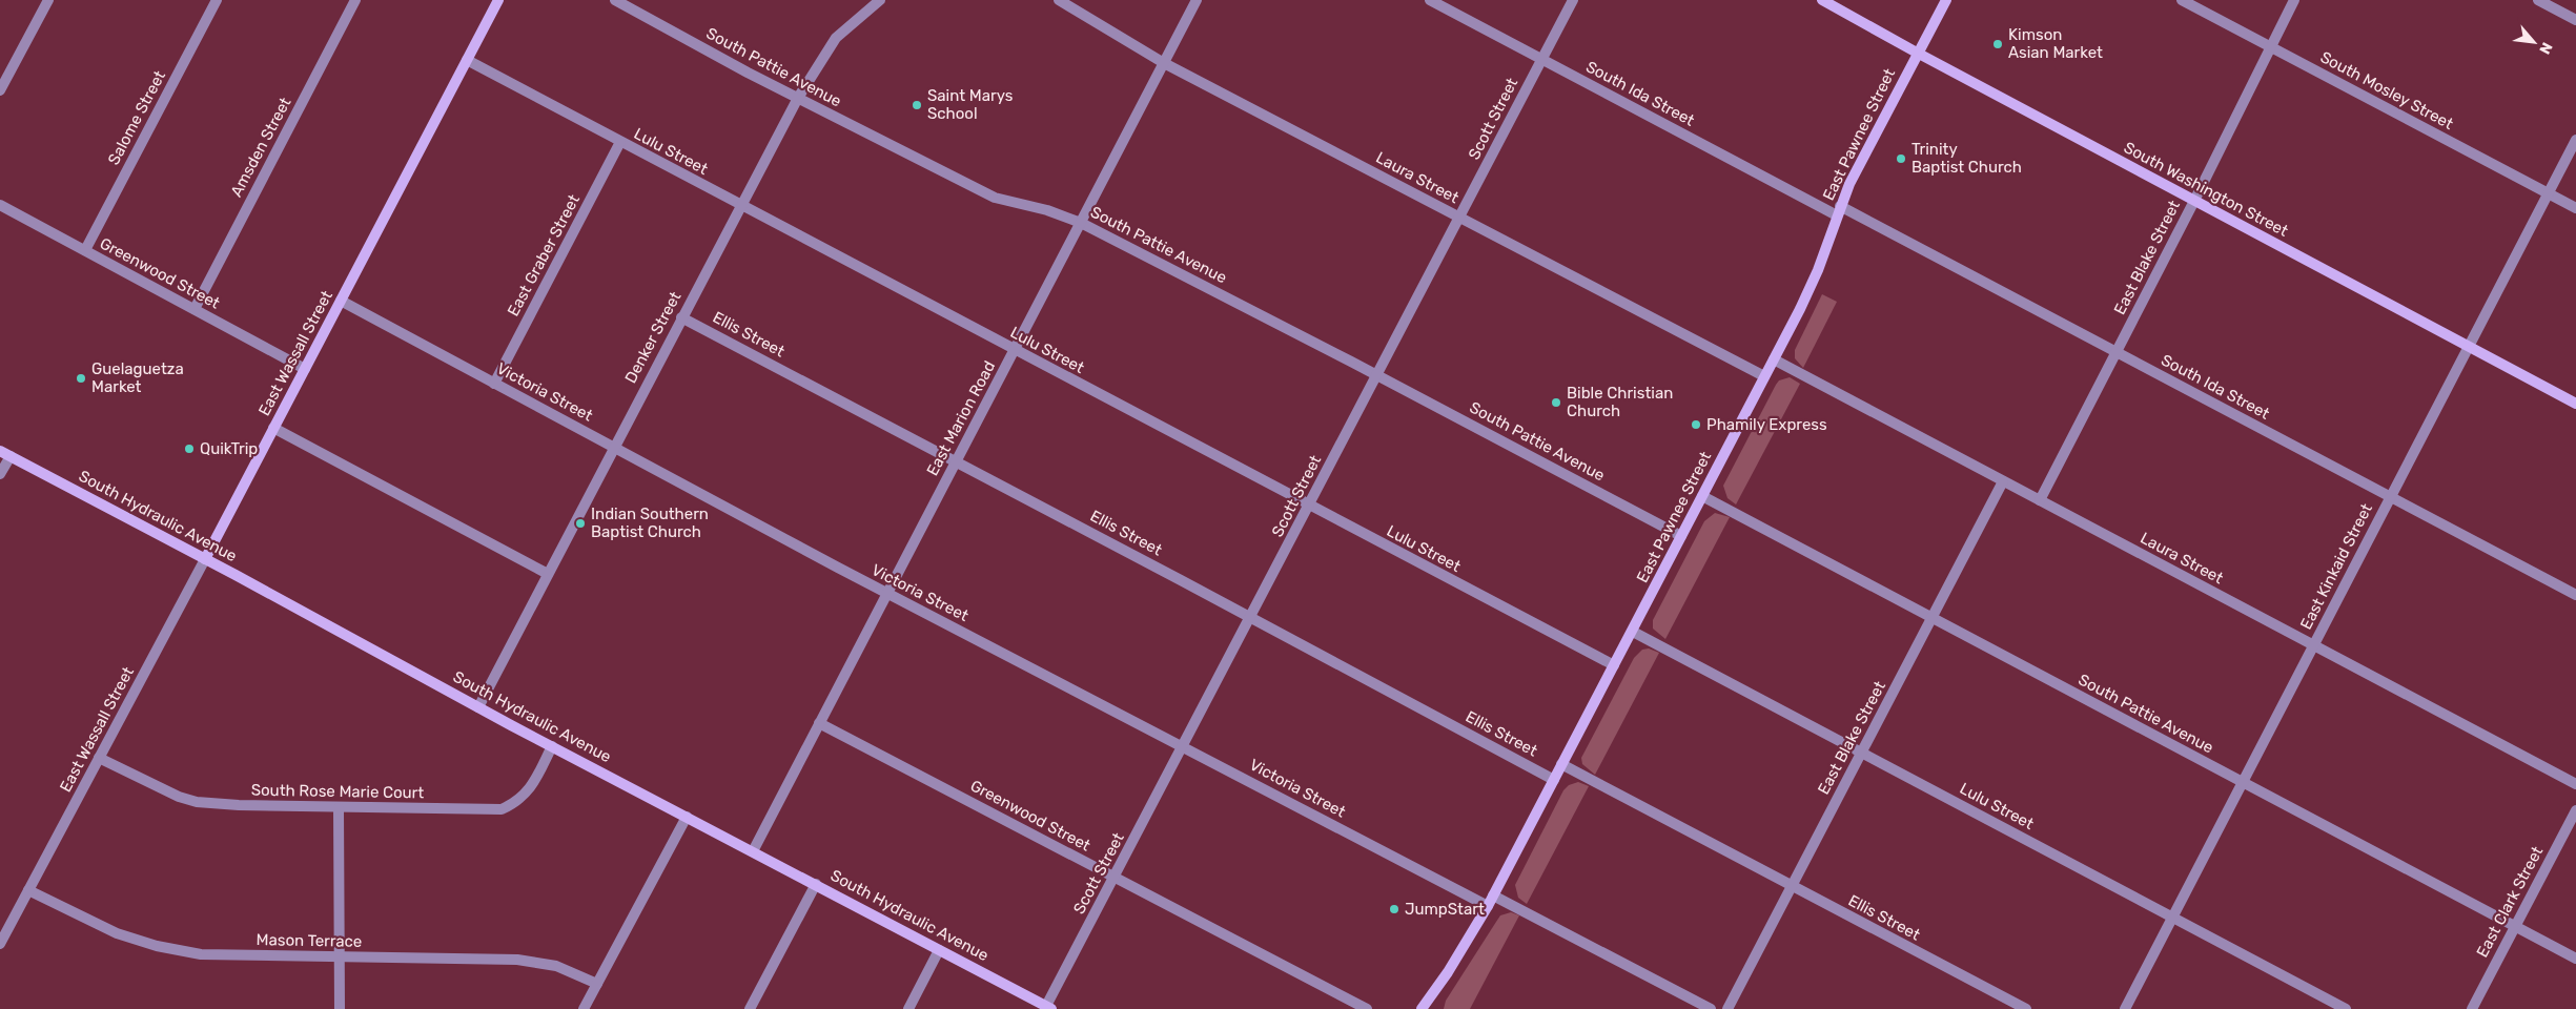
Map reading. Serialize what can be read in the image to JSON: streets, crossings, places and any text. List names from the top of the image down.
{
  "streets": {
    "street": [
      "South Pattie Avenue",
      "South Mosley Street",
      "South Ida Street",
      "Salome Street",
      "Scott Street",
      "East Pawnee Street",
      "Amsden Street",
      "Lulu Street",
      "Laura Street",
      "South Washington Street",
      "East Graber Street",
      "East Blake Street",
      "Greenwood Street",
      "Ellis Street",
      "Denker Street",
      "East Wassall Street",
      "Victoria Street",
      "East Marion Road",
      "South Hydraulic Avenue",
      "East Kinkaid Street",
      "South Rose Marie Court",
      "East Clark Street",
      "Mason Terrace"
    ]
  },
  "crossings": [
    ["South Pattie Avenue", "Scott Street"],
    ["South Pattie Avenue", "East Pawnee Street"],
    ["South Pattie Avenue", "East Blake Street"],
    ["South Pattie Avenue", "Denker Street"],
    ["South Pattie Avenue", "East Marion Road"],
    ["South Pattie Avenue", "East Kinkaid Street"],
    ["South Pattie Avenue", "East Clark Street"],
    ["South Mosley Street", "East Blake Street"],
    ["South Mosley Street", "East Kinkaid Street"],
    ["South Ida Street", "Scott Street"],
    ["South Ida Street", "East Pawnee Street"],
    ["South Ida Street", "East Blake Street"],
    ["South Ida Street", "East Kinkaid Street"],
    ["Salome Street", "Greenwood Street"],
    ["Scott Street", "Lulu Street"],
    ["Scott Street", "Laura Street"],
    ["Scott Street", "Greenwood Street"],
    ["Scott Street", "Ellis Street"],
    ["Scott Street", "Victoria Street"],
    ["Scott Street", "South Hydraulic Avenue"],
    ["East Pawnee Street", "Lulu Street"],
    ["East Pawnee Street", "Laura Street"],
    ["East Pawnee Street", "South Washington Street"],
    ["East Pawnee Street", "Ellis Street"],
    ["East Pawnee Street", "Victoria Street"],
    ["Amsden Street", "Greenwood Street"],
    ["Lulu Street", "East Graber Street"],
    ["Lulu Street", "East Blake Street"],
    ["Lulu Street", "Denker Street"],
    ["Lulu Street", "East Wassall Street"],
    ["Lulu Street", "East Marion Road"],
    ["Lulu Street", "East Kinkaid Street"],
    ["Laura Street", "East Blake Street"],
    ["Laura Street", "East Marion Road"],
    ["Laura Street", "East Kinkaid Street"],
    ["South Washington Street", "East Blake Street"],
    ["South Washington Street", "East Kinkaid Street"],
    ["East Graber Street", "Victoria Street"],
    ["East Blake Street", "Ellis Street"],
    ["Greenwood Street", "East Wassall Street"],
    ["Greenwood Street", "East Marion Road"],
    ["Ellis Street", "Denker Street"],
    ["Ellis Street", "East Marion Road"],
    ["Denker Street", "Victoria Street"],
    ["Denker Street", "South Hydraulic Avenue"],
    ["East Wassall Street", "Victoria Street"],
    ["East Wassall Street", "South Hydraulic Avenue"],
    ["East Wassall Street", "South Rose Marie Court"],
    ["East Wassall Street", "Mason Terrace"],
    ["Victoria Street", "East Marion Road"],
    ["East Marion Road", "South Hydraulic Avenue"],
    ["South Hydraulic Avenue", "South Rose Marie Court"]
  ],
  "places": [
    "Kimson Asian Market",
    "Saint Marys School",
    "Trinity Baptist Church",
    "Guelaguetza Market",
    "Bible Christian Church",
    "Phamily Express",
    "QuikTrip",
    "Indian Southern Baptist Church",
    "JumpStart"
  ],
  "north": "bottom right"
}
